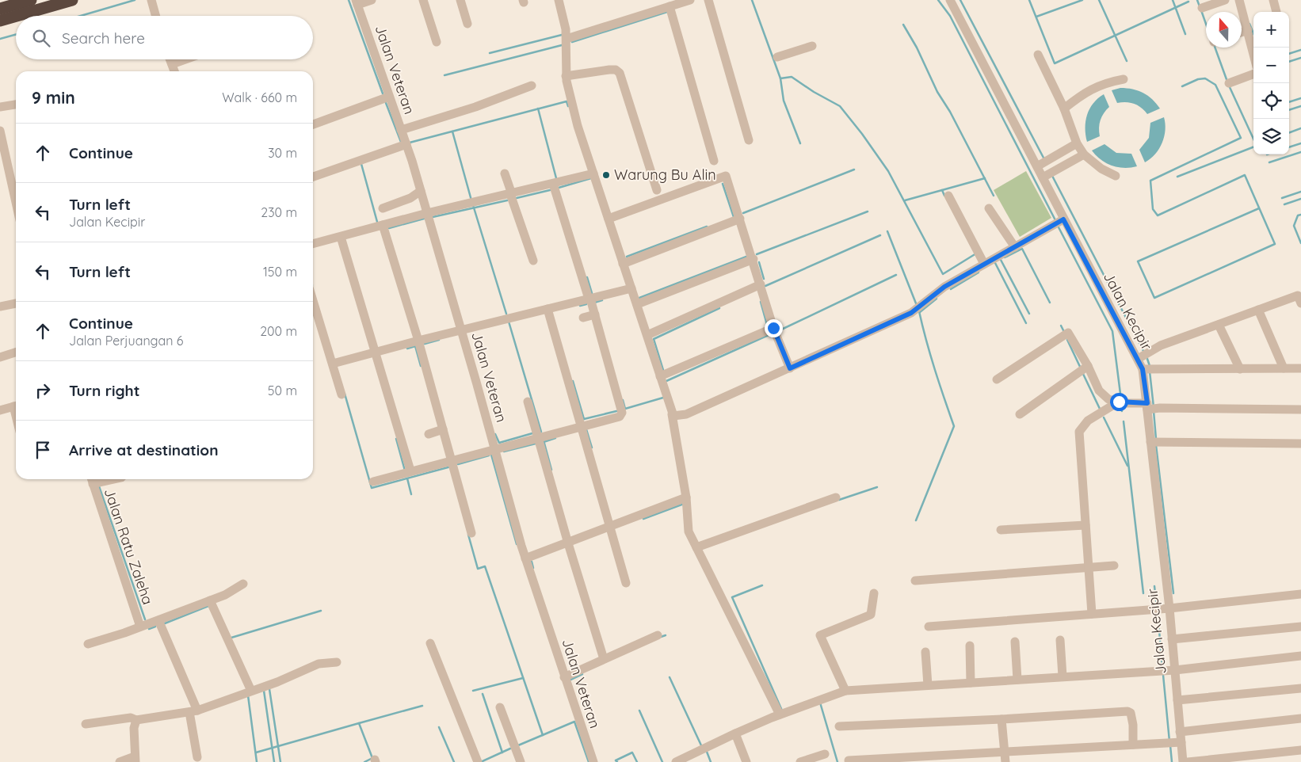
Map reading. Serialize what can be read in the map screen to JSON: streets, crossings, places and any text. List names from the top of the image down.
{
  "streets": {
    "street": ["Jalan Veteran", "Jalan Kecipir", "Jalan Ratu Zaleha"]
  },
  "places": ["Warung Bu Alin"],
  "north": "top",
  "page": {
    "map_buttons": ["+", "−"],
    "search": "Search here",
    "heading": ["9 min", "Walk · 660 m"],
    "list": [
      ["Continue", "30 m"],
      ["Turn left", "Jalan Kecipir", "230 m"],
      ["Turn left", "150 m"],
      ["Continue", "Jalan Perjuangan 6", "200 m"],
      ["Turn right", "50 m"],
      "Arrive at destination"
    ]
  }
}
